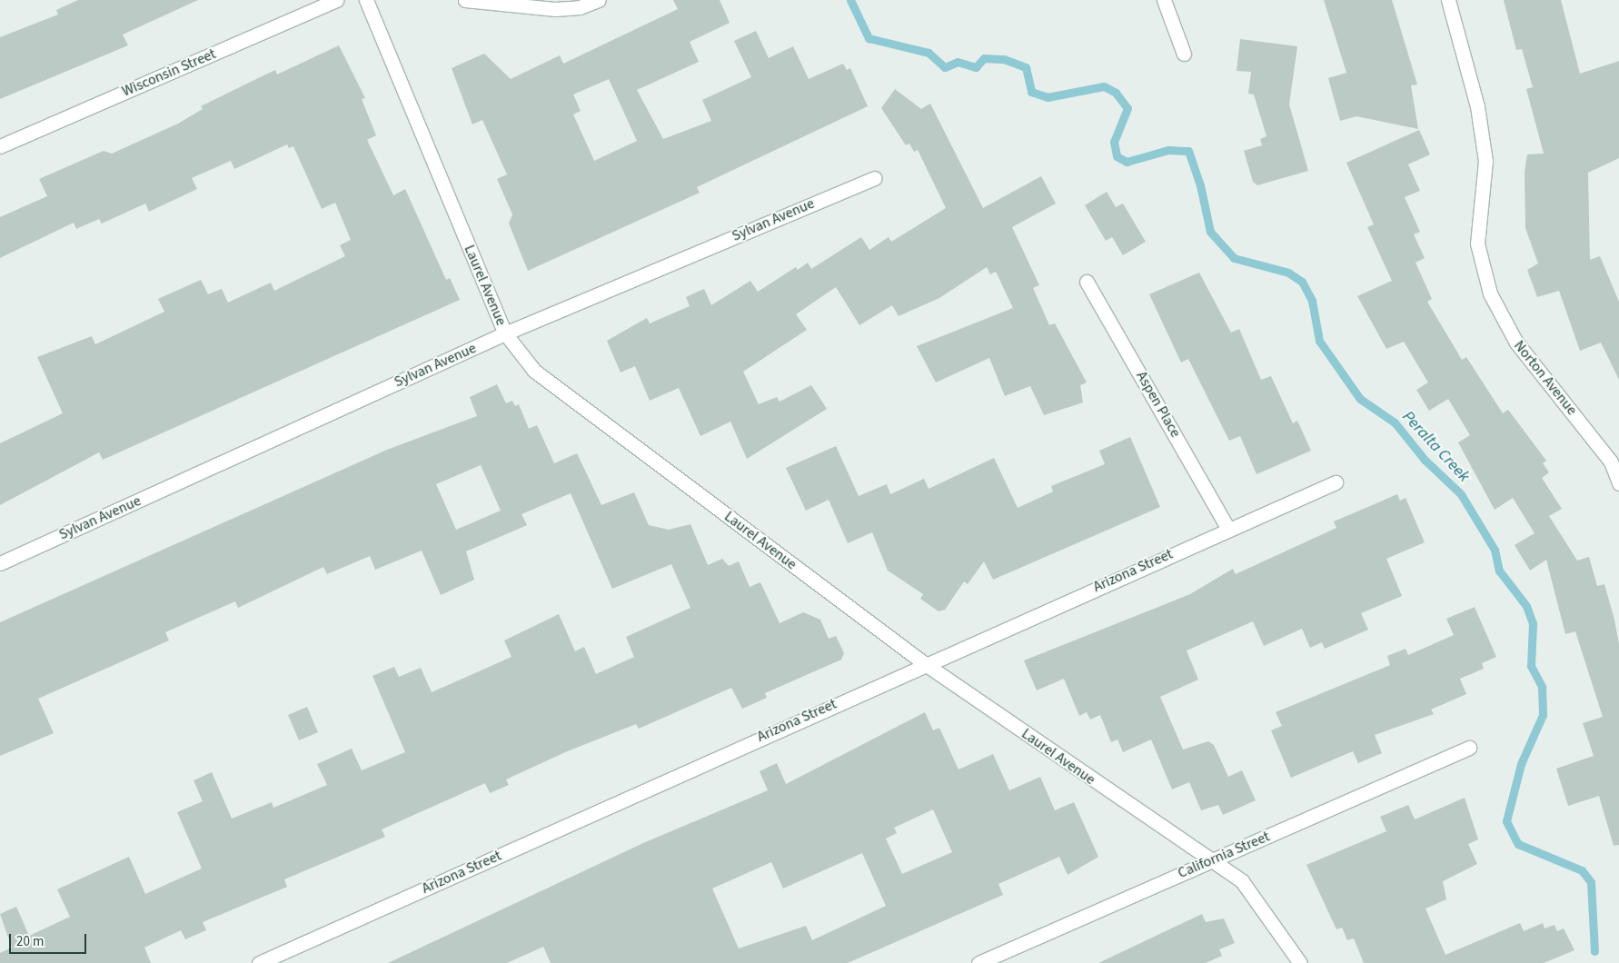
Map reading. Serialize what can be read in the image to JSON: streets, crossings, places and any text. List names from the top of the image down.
{
  "streets": {
    "street": [
      "Wisconsin Street",
      "Sylvan Avenue",
      "Laurel Avenue",
      "Norton Avenue",
      "Aspen Place",
      "Arizona Street",
      "California Street"
    ]
  },
  "crossings": [
    ["Sylvan Avenue", "Laurel Avenue"],
    ["Laurel Avenue", "Arizona Street"],
    ["Laurel Avenue", "California Street"],
    ["Aspen Place", "Arizona Street"]
  ],
  "water": ["Peralta Creek"],
  "scale_bar": "20 m"
}
